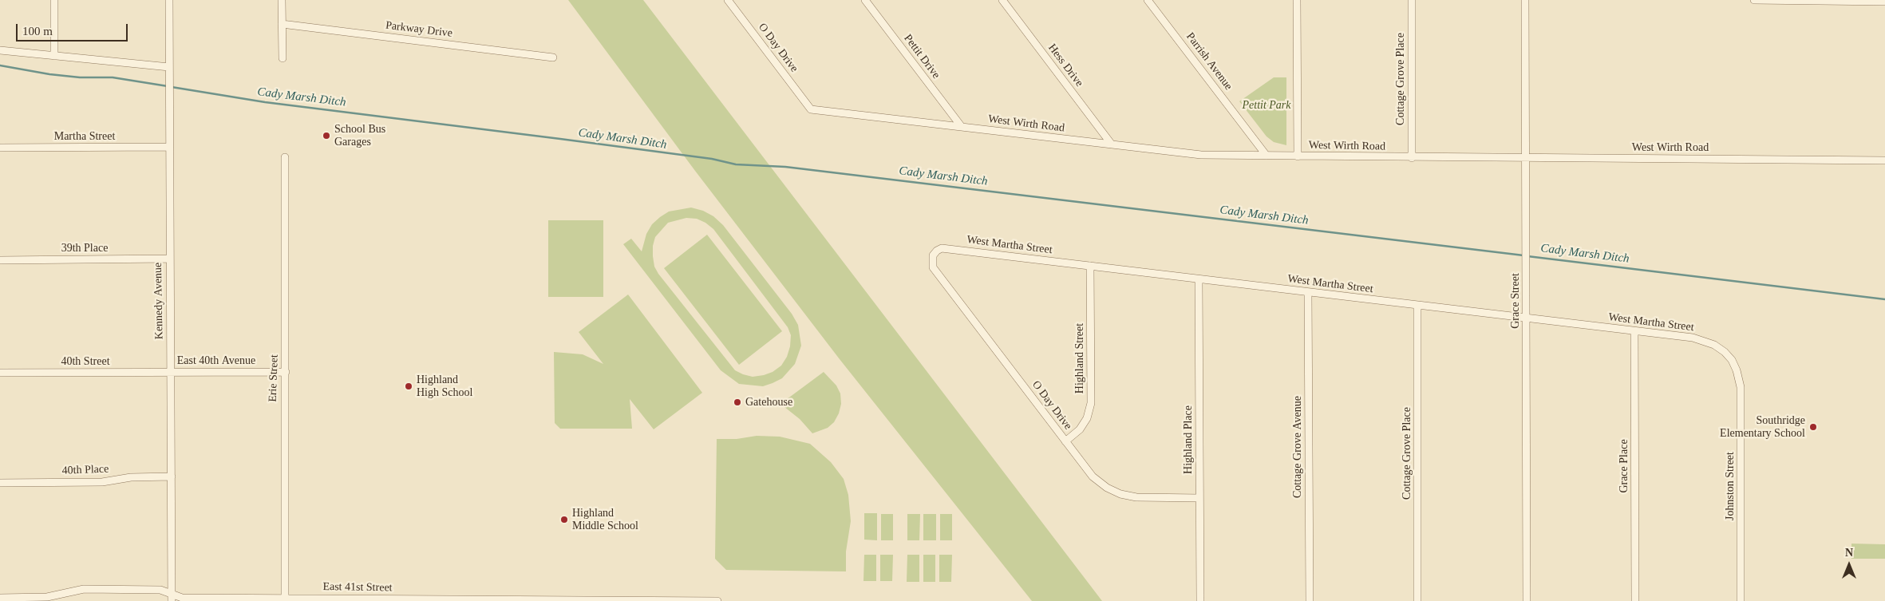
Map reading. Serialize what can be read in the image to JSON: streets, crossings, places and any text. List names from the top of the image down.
{
  "streets": {
    "street": [
      "Parkway Drive",
      "O Day Drive",
      "Pettit Drive",
      "Parrish Avenue",
      "Hess Drive",
      "Cottage Grove Place",
      "West Wirth Road",
      "Martha Street",
      "West Martha Street",
      "39th Place",
      "Kennedy Avenue",
      "Grace Street",
      "Highland Street",
      "East 40th Avenue",
      "40th Street",
      "Erie Street",
      "Highland Place",
      "Cottage Grove Avenue",
      "Grace Place",
      "40th Place",
      "Johnston Street",
      "East 41st Street"
    ]
  },
  "crossings": [
    ["O Day Drive", "West Wirth Road"],
    ["O Day Drive", "West Martha Street"],
    ["O Day Drive", "Highland Street"],
    ["O Day Drive", "Highland Place"],
    ["Pettit Drive", "West Wirth Road"],
    ["Parrish Avenue", "West Wirth Road"],
    ["Hess Drive", "West Wirth Road"],
    ["Cottage Grove Place", "West Wirth Road"],
    ["Cottage Grove Place", "West Martha Street"],
    ["West Wirth Road", "Grace Street"],
    ["Martha Street", "Kennedy Avenue"],
    ["West Martha Street", "Grace Street"],
    ["West Martha Street", "Highland Street"],
    ["West Martha Street", "Highland Place"],
    ["West Martha Street", "Cottage Grove Avenue"],
    ["West Martha Street", "Grace Place"],
    ["West Martha Street", "Johnston Street"],
    ["39th Place", "Kennedy Avenue"],
    ["Kennedy Avenue", "East 40th Avenue"],
    ["Kennedy Avenue", "40th Street"],
    ["Kennedy Avenue", "40th Place"],
    ["Kennedy Avenue", "East 41st Street"],
    ["East 40th Avenue", "40th Street"],
    ["East 40th Avenue", "Erie Street"],
    ["Erie Street", "East 41st Street"]
  ],
  "water": ["Cady Marsh Ditch"],
  "parks": ["Pettit Park"],
  "places": [
    "School Bus Garages",
    "Highland High School",
    "Gatehouse",
    "Southridge Elementary School",
    "Highland Middle School"
  ],
  "scale_bar": "100 m",
  "north": "top"
}
